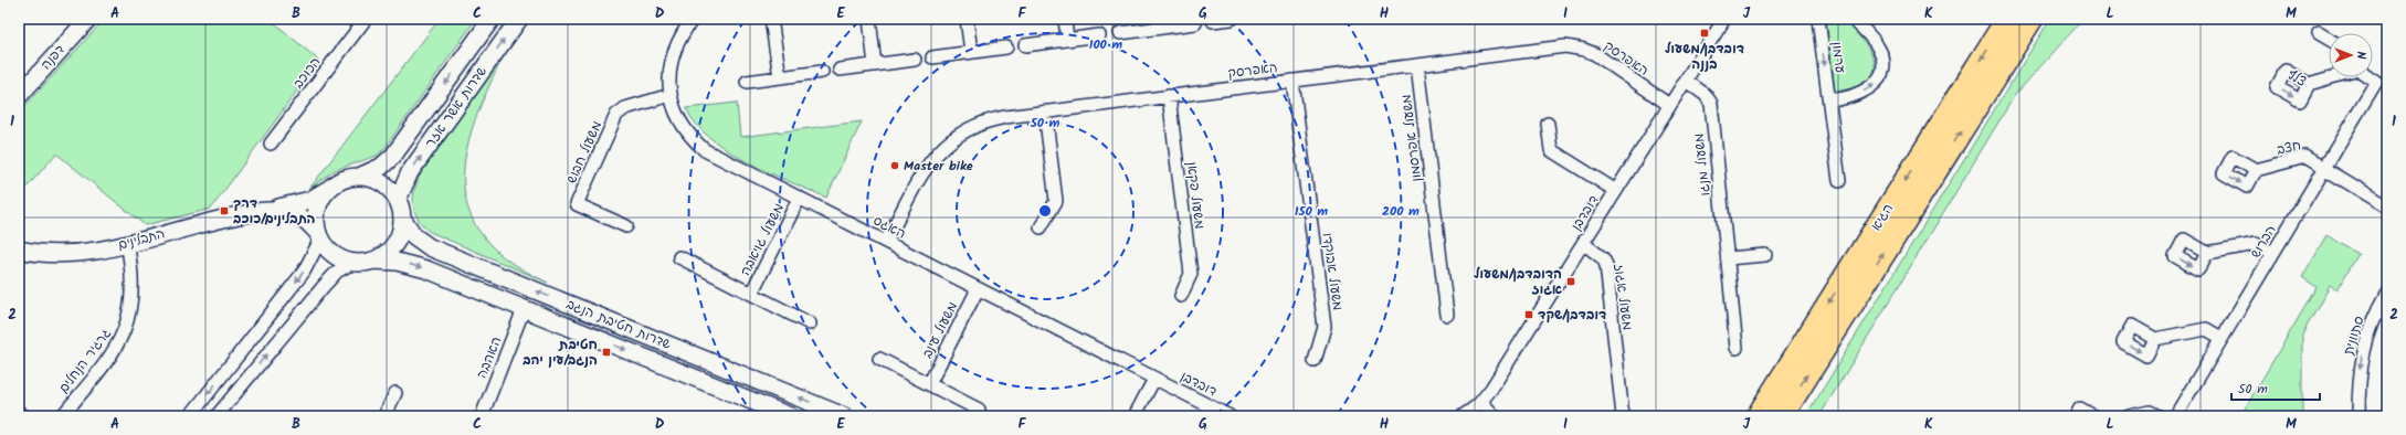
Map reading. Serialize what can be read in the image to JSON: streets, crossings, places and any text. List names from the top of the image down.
{
  "streets": {
    "highway": ["הגיא"],
    "street": [
      "דפנה",
      "ערמון",
      "האפרסק",
      "הכוכב",
      "צלף",
      "שדרות אשר אזר",
      "משעול אפרסמון",
      "חצב",
      "משעול חבוש",
      "משעול מנגו",
      "משעול פקאן",
      "דובדבן",
      "האגס",
      "התבלינים",
      "משעול גויאבה",
      "הברוש",
      "משעול אבוקדו",
      "משעול אגוז",
      "שדרות חטיבת הנגב",
      "משעול עינב",
      "סתוונית",
      "האהבה",
      "גרגיר הנחלים"
    ]
  },
  "crossings": [
    ["האפרסק", "משעול אפרסמון"],
    ["האפרסק", "משעול פקאן"],
    ["האפרסק", "דובדבן"],
    ["האפרסק", "האגס"],
    ["האפרסק", "משעול אבוקדו"],
    ["צלף", "הברוש"],
    ["שדרות אשר אזר", "התבלינים"],
    ["שדרות אשר אזר", "שדרות חטיבת הנגב"],
    ["חצב", "הברוש"],
    ["משעול חבוש", "האגס"],
    ["משעול מנגו", "דובדבן"],
    ["דובדבן", "האגס"],
    ["דובדבן", "משעול אגוז"],
    ["האגס", "משעול גויאבה"],
    ["האגס", "משעול עינב"],
    ["התבלינים", "שדרות חטיבת הנגב"],
    ["התבלינים", "גרגיר הנחלים"],
    ["שדרות חטיבת הנגב", "האהבה"]
  ],
  "one_way": ["ערמון", "סתוונית"],
  "places": {
    "transit": [
      "דובדבן/משעול בננה",
      "דרך התבלינים/כוכב",
      "הדובדבן/משעול אגוז",
      "דובדבן/שקד",
      "חטיבת הנגב/עין יהב"
    ],
    "other": ["Master bike"]
  },
  "scale_bar": "50 m",
  "north": "right",
  "grid": {
    "columns": [
      "A",
      "B",
      "C",
      "D",
      "E",
      "F",
      "G",
      "H",
      "I",
      "J",
      "K",
      "L",
      "M"
    ],
    "rows": ["1", "2"]
  },
  "rings": [
    "100 m",
    "50 m",
    "150 m",
    "200 m"
  ]
}
